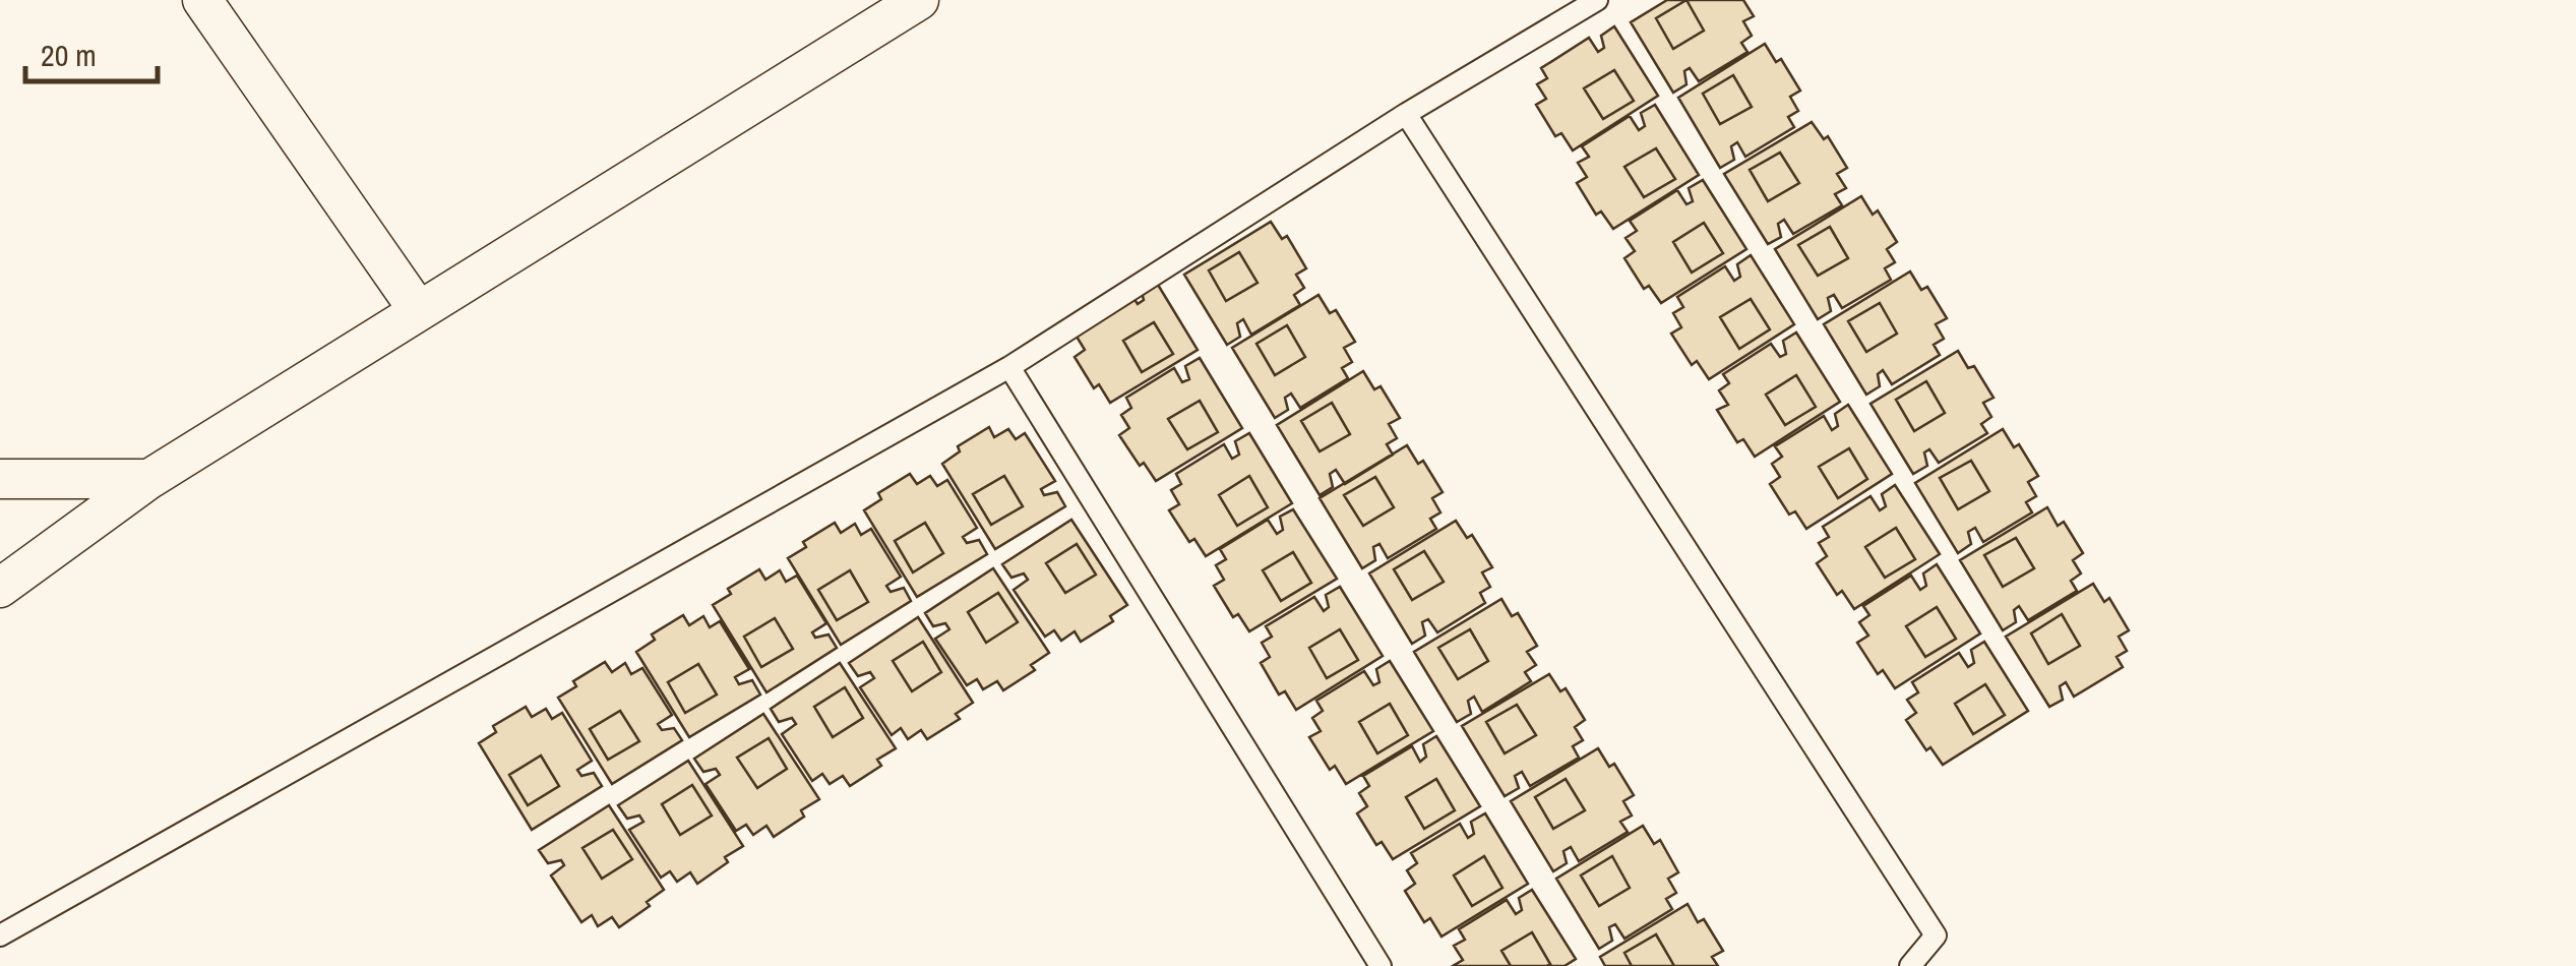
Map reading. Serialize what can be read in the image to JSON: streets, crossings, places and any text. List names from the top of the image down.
{
  "scale_bar": "20 m"
}
